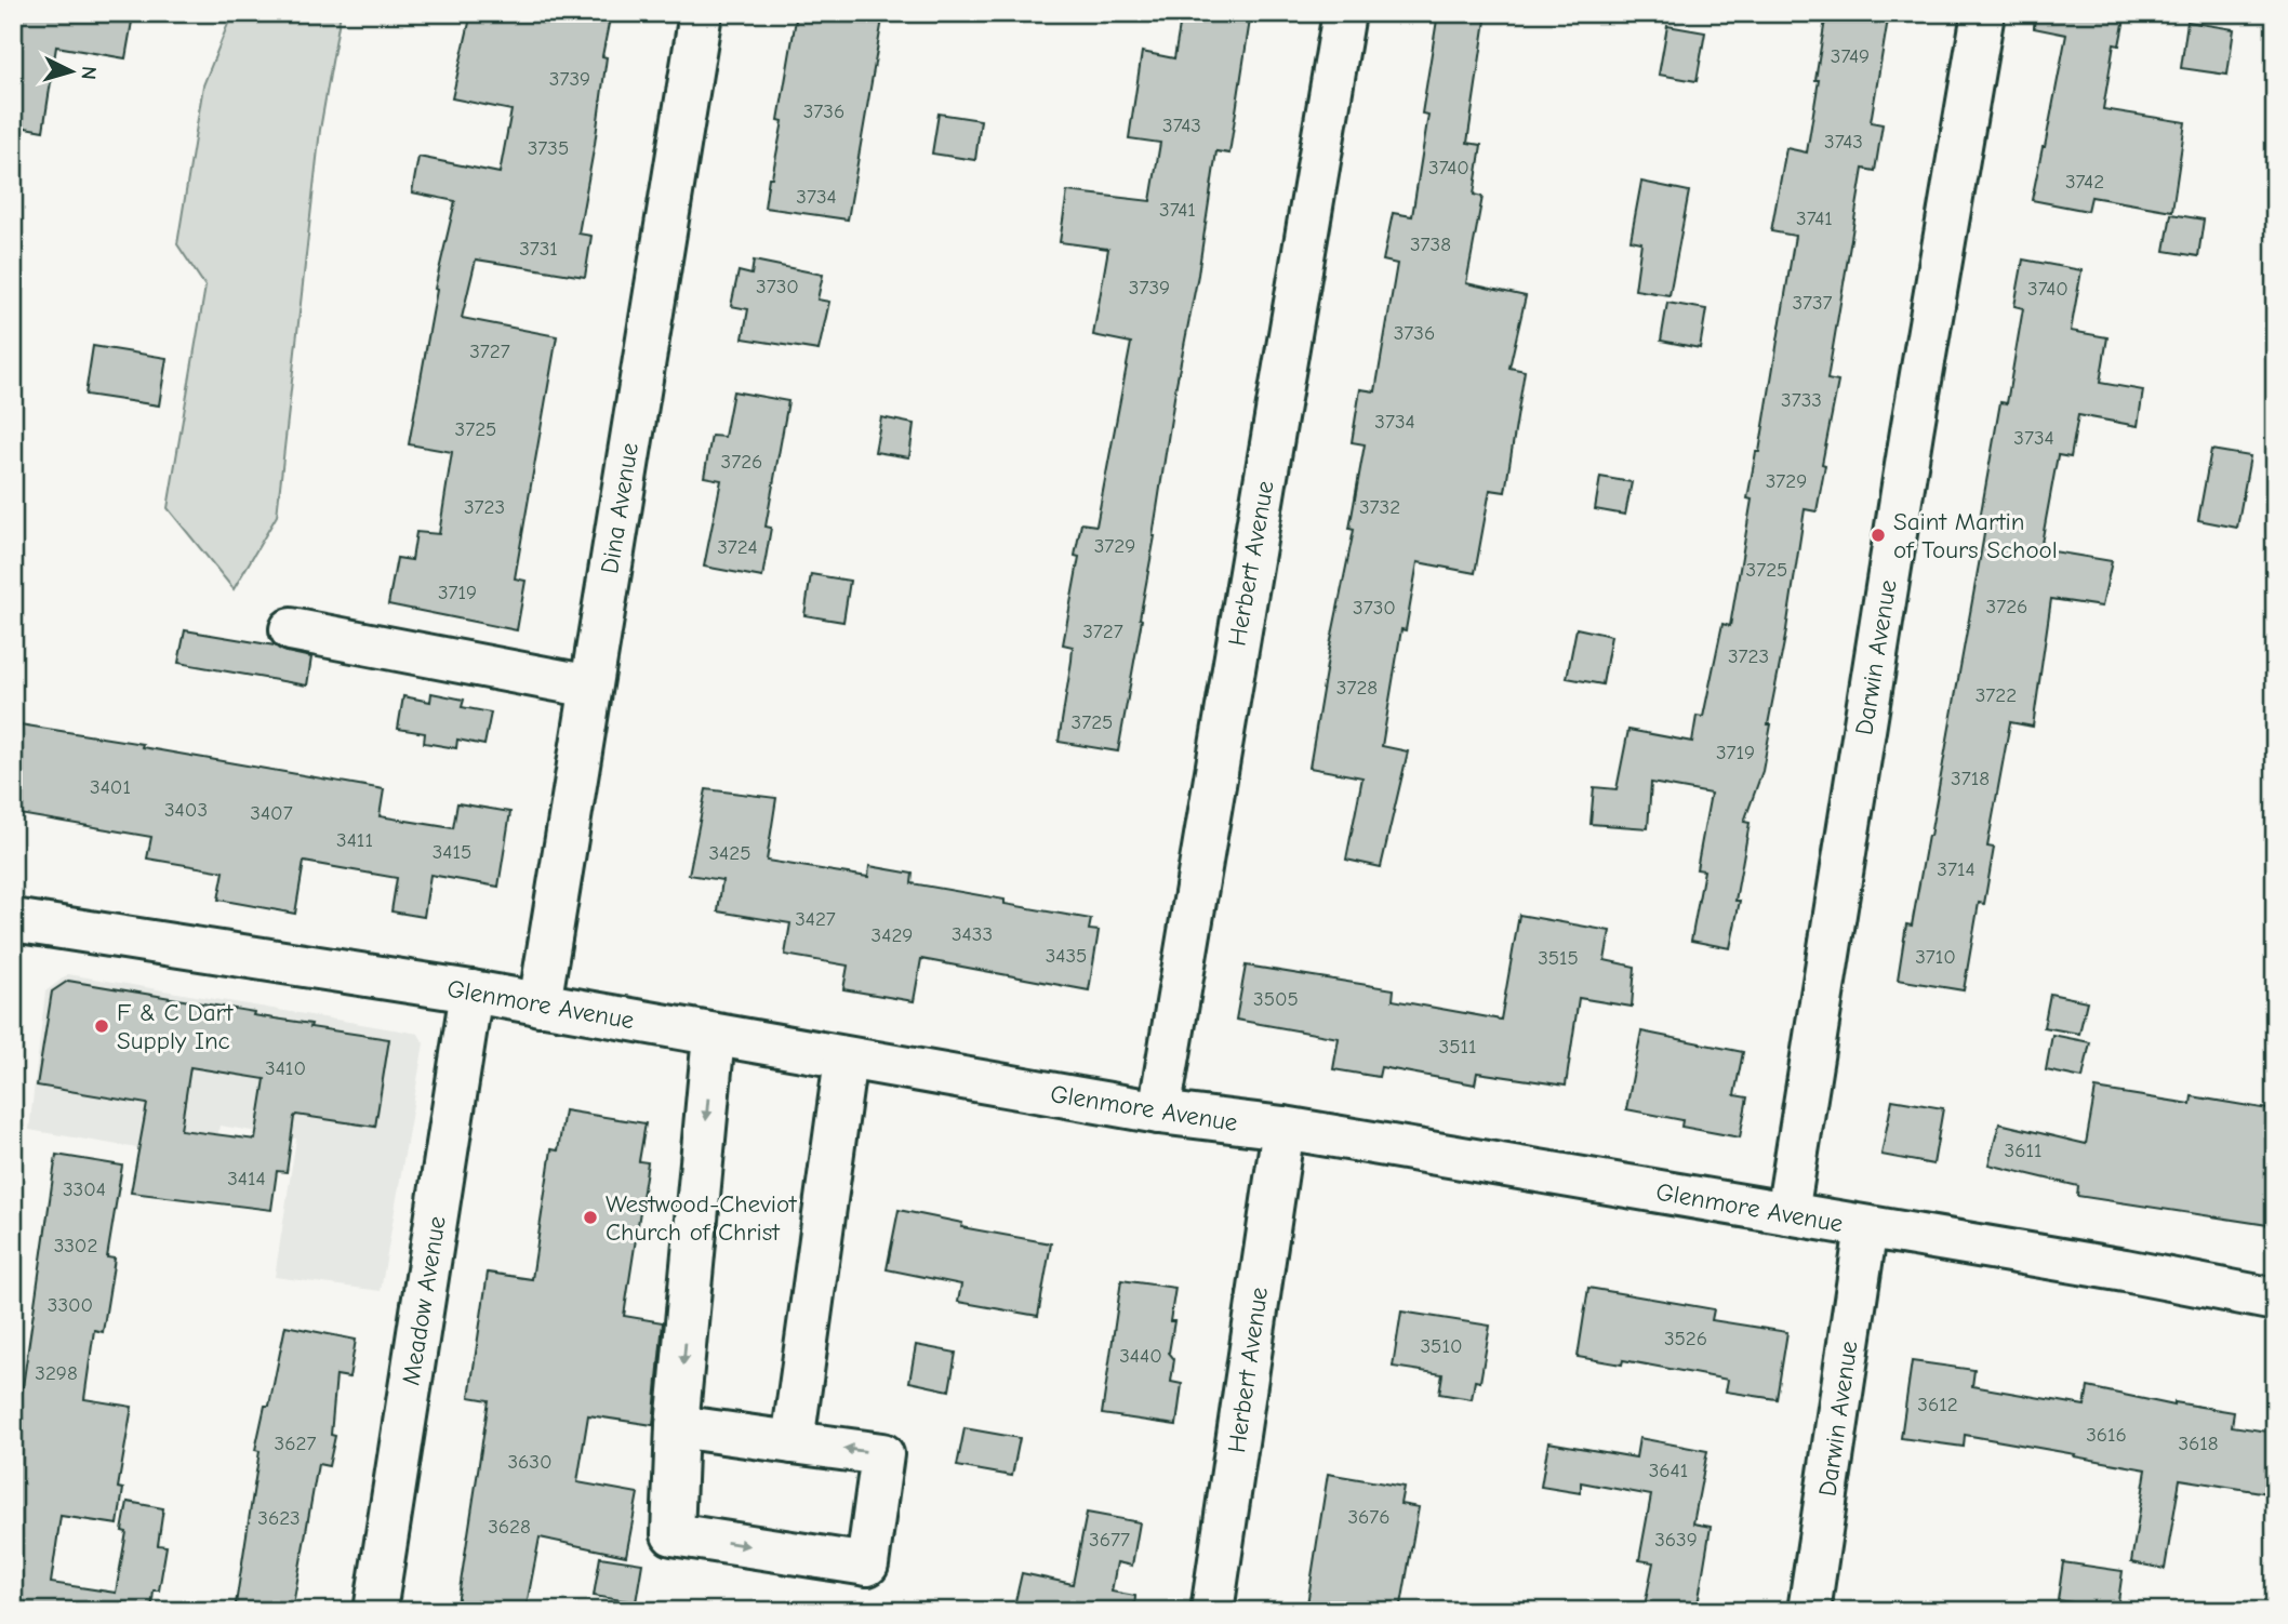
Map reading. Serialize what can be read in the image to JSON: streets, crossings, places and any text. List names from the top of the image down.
{
  "streets": {
    "street": [
      "Dina Avenue",
      "Herbert Avenue",
      "Darwin Avenue",
      "Glenmore Avenue",
      "Meadow Avenue"
    ]
  },
  "crossings": [
    ["Dina Avenue", "Glenmore Avenue"],
    ["Herbert Avenue", "Glenmore Avenue"],
    ["Darwin Avenue", "Glenmore Avenue"],
    ["Glenmore Avenue", "Meadow Avenue"]
  ],
  "places": ["Saint Martin of Tours School", "F & C Dart Supply Inc", "Westwood-Cheviot Church of Christ"],
  "house_numbers": [
    "3749",
    "3739",
    "3736",
    "3743",
    "3743",
    "3735",
    "3740",
    "3742",
    "3734",
    "3741",
    "3741",
    "3738",
    "3731",
    "3730",
    "3739",
    "3740",
    "3737",
    "3736",
    "3727",
    "3733",
    "3734",
    "3725",
    "3734",
    "3726",
    "3729",
    "3723",
    "3732",
    "3729",
    "3724",
    "3725",
    "3719",
    "3726",
    "3730",
    "3727",
    "3723",
    "3728",
    "3722",
    "3725",
    "3719",
    "3718",
    "3401",
    "3403",
    "3407",
    "3411",
    "3415",
    "3425",
    "3714",
    "3427",
    "3433",
    "3429",
    "3435",
    "3710",
    "3515",
    "3505",
    "3511",
    "3410",
    "3611",
    "3414",
    "3304",
    "3302",
    "3300",
    "3526",
    "3510",
    "3440",
    "3298",
    "3612",
    "3616",
    "3627",
    "3618",
    "3630",
    "3641",
    "3676",
    "3623",
    "3628",
    "3677",
    "3639"
  ],
  "north": "right"
}
